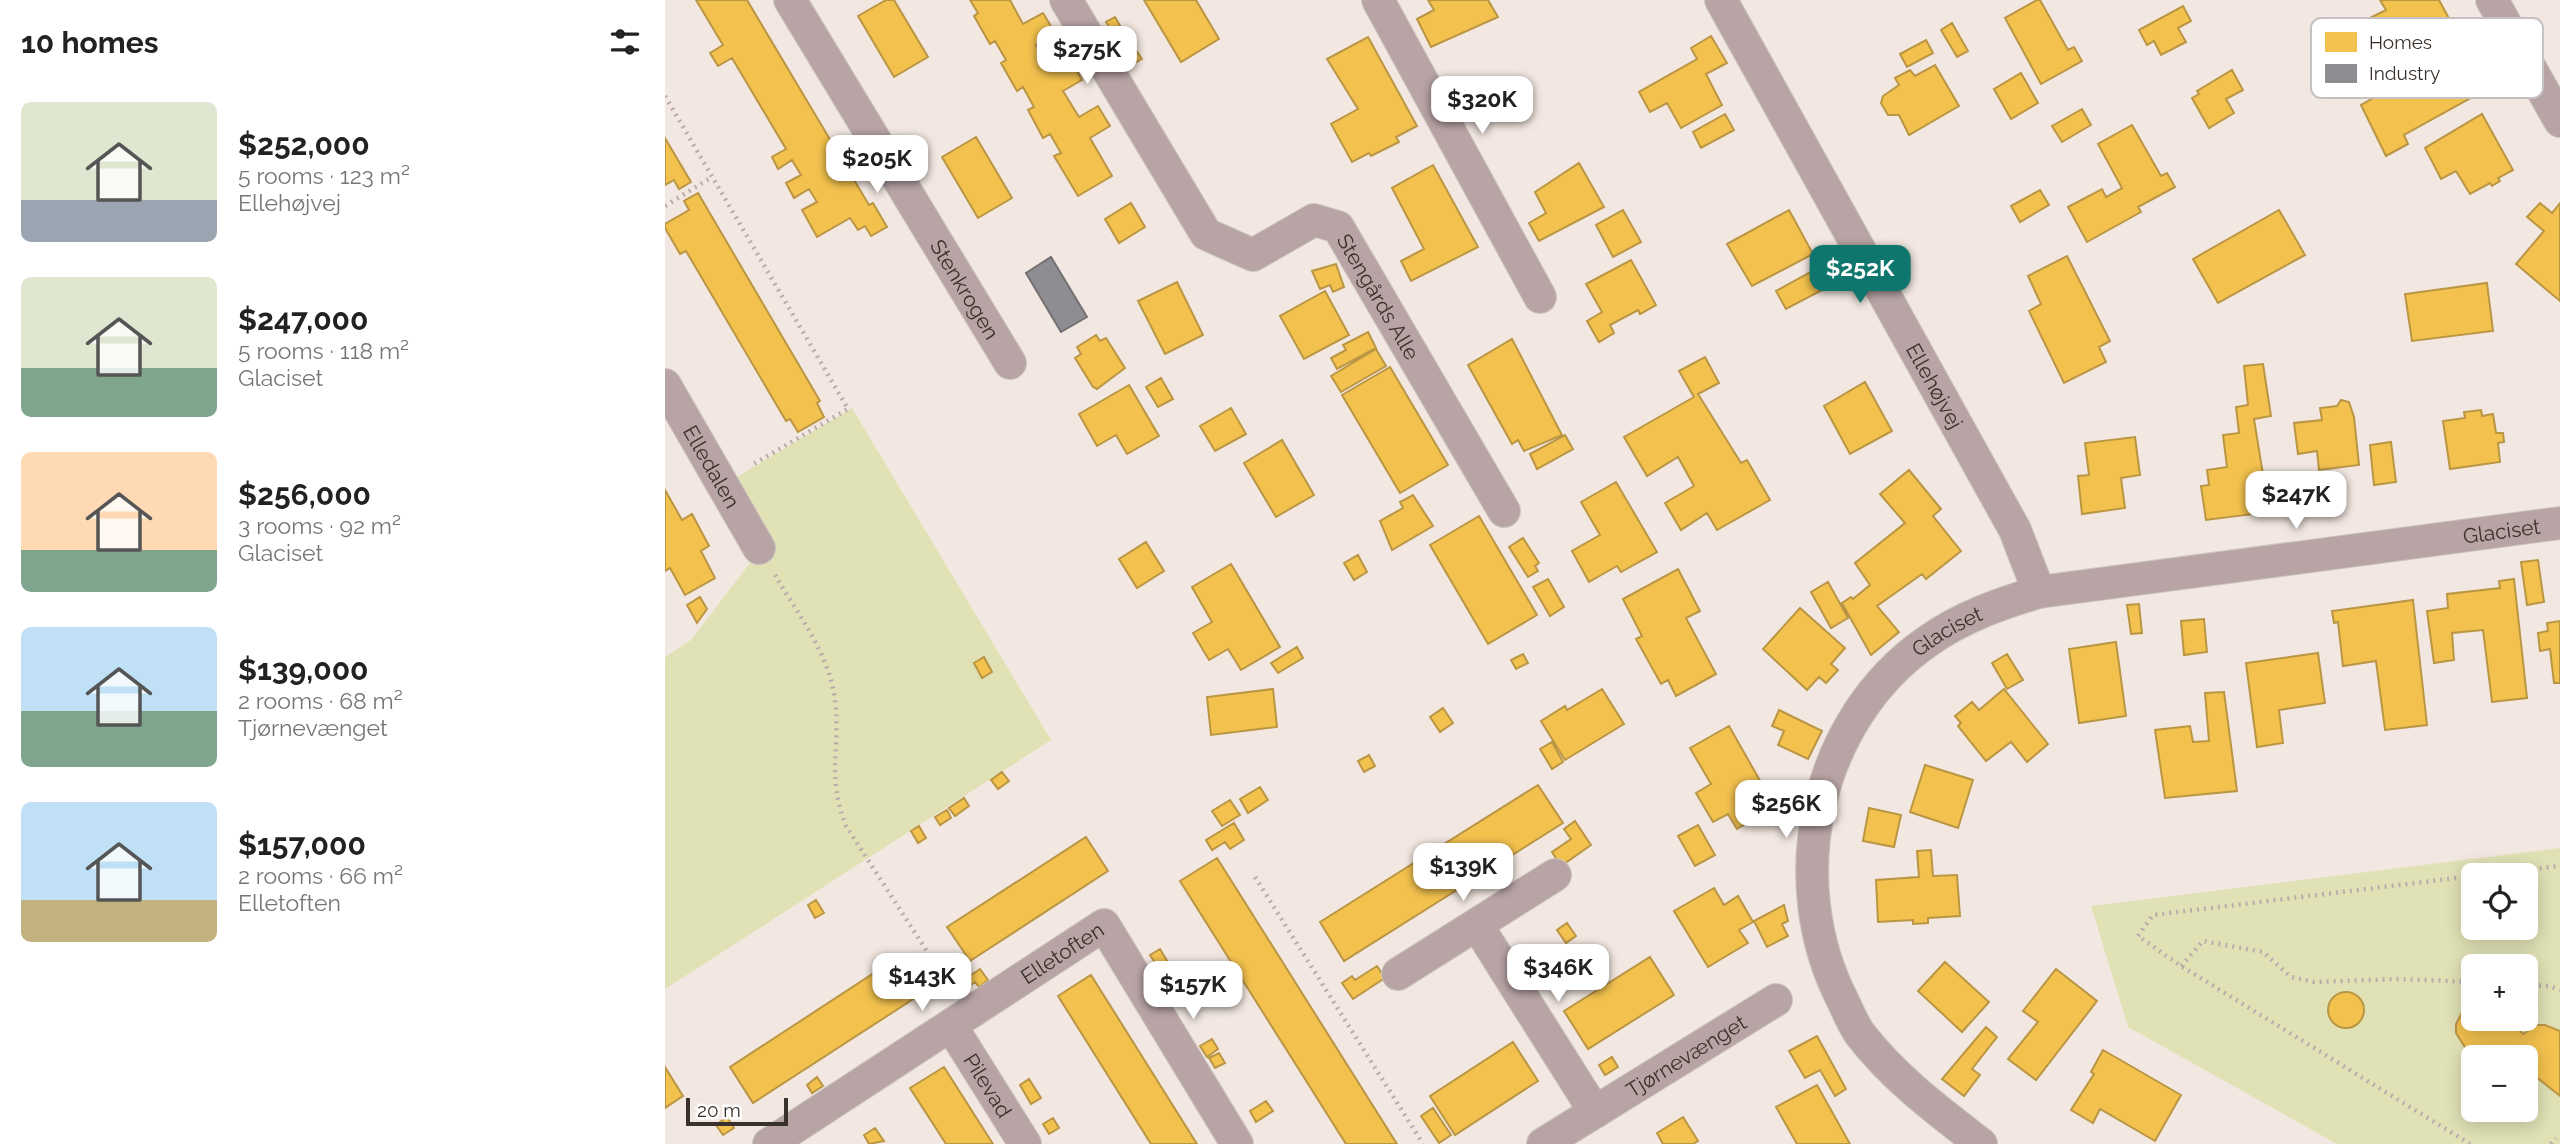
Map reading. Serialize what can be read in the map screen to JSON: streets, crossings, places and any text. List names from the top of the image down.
{
  "streets": {
    "street": [
      "Stenkrogen",
      "Stengårds Alle",
      "Ellehøjvej",
      "Elledalen",
      "Glaciset",
      "Elletoften",
      "Tjørnevænget",
      "Pilevad"
    ]
  },
  "crossings": [
    ["Ellehøjvej", "Glaciset"],
    ["Elletoften", "Pilevad"]
  ],
  "legend": ["Homes", "Industry"],
  "scale_bar": "20 m",
  "page": {
    "heading": "10 homes",
    "price": [
      "$275K",
      "$320K",
      "$205K",
      "$252K",
      "$247K",
      "$256K",
      "$139K",
      "$346K",
      "$143K",
      "$157K"
    ],
    "list": [
      {
        "name": "$252,000",
        "note": "5 rooms · 123 m² · Ellehøjvej"
      },
      {
        "name": "$247,000",
        "note": "5 rooms · 118 m² · Glaciset"
      },
      {
        "name": "$256,000",
        "note": "3 rooms · 92 m² · Glaciset"
      },
      {
        "name": "$139,000",
        "note": "2 rooms · 68 m² · Tjørnevænget"
      },
      {
        "name": "$157,000",
        "note": "2 rooms · 66 m² · Elletoften"
      }
    ],
    "map_buttons": ["+", "−"],
    "scale": "20 m"
  }
}
